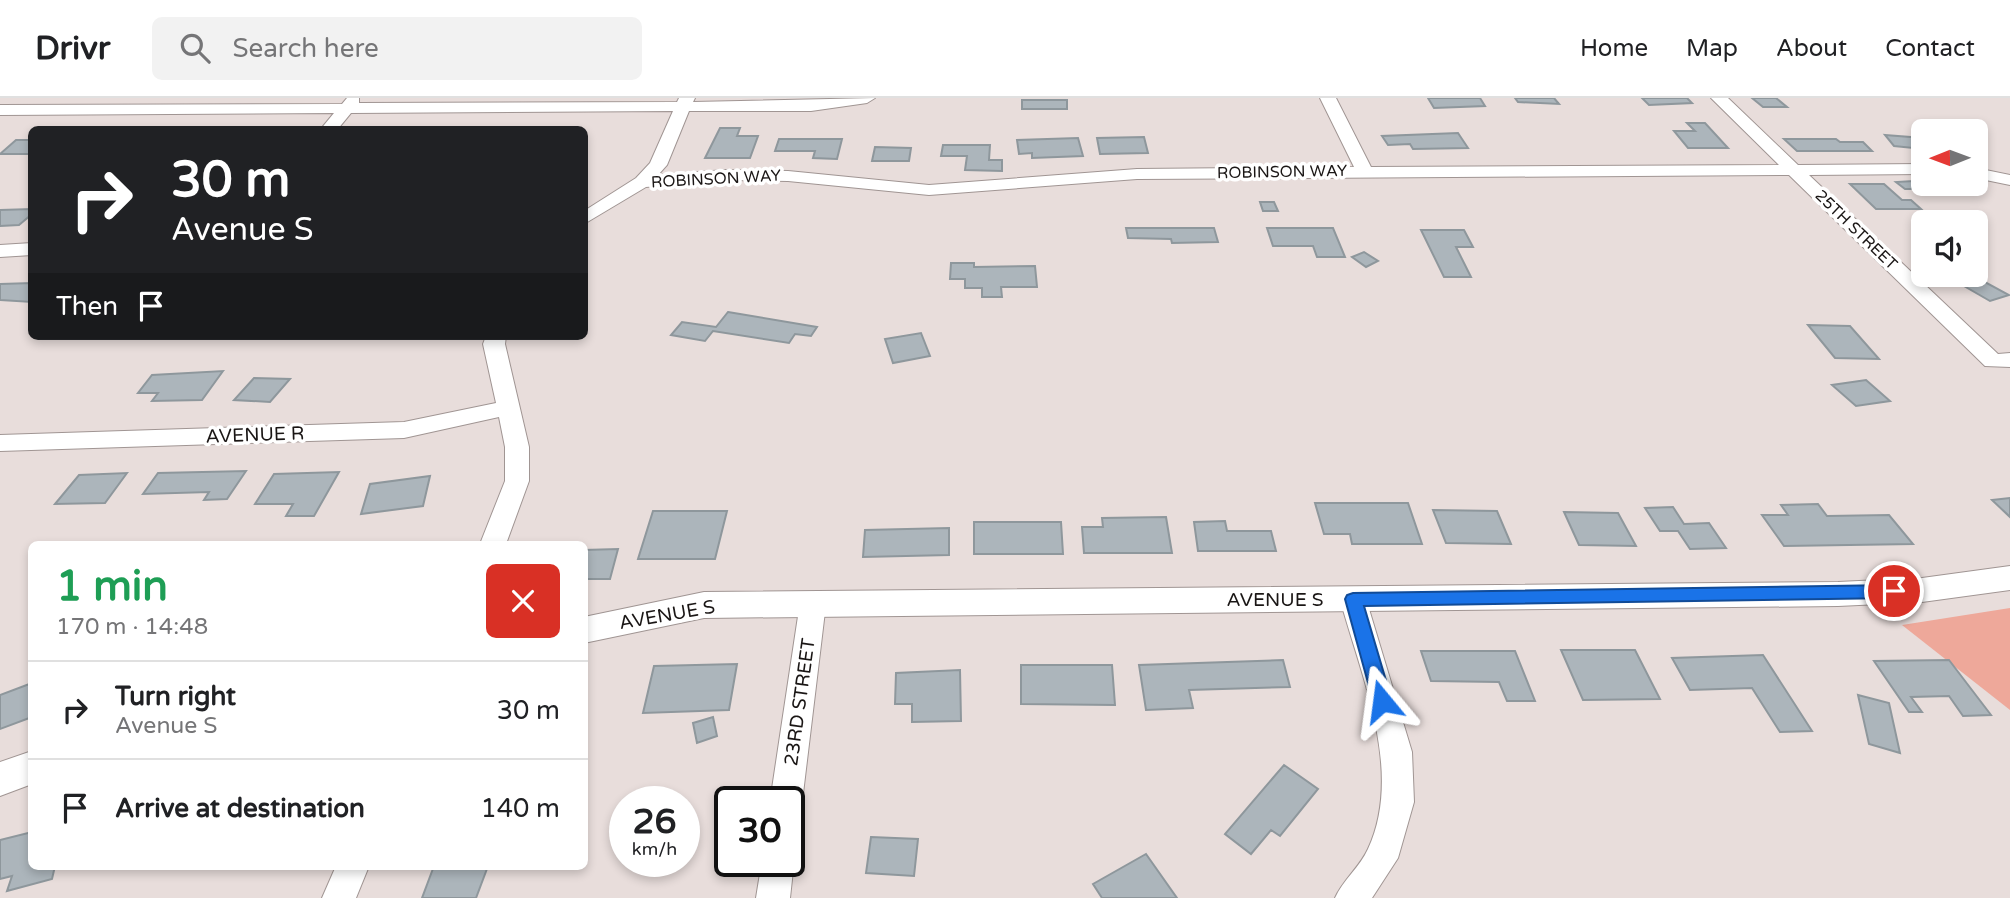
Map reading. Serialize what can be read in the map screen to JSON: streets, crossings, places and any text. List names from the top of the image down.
{
  "streets": {
    "street": [
      "ROBINSON WAY",
      "25TH STREET",
      "AVENUE R",
      "AVENUE S",
      "23RD STREET"
    ]
  },
  "crossings": [
    ["ROBINSON WAY", "25TH STREET"],
    ["AVENUE S", "23RD STREET"]
  ],
  "north": "left",
  "page": {
    "header": "Drivr",
    "search": "Search here",
    "nav": [
      "Home",
      "Map",
      "About",
      "Contact"
    ],
    "turn": ["30 m", "Avenue S"],
    "then": "Then",
    "heading": ["1 min", "170 m · 14:48"],
    "list": [
      {
        "name": "Turn right",
        "note": "Avenue S",
        "value": "30 m"
      },
      {
        "name": "Arrive at destination",
        "value": "140 m"
      }
    ],
    "speed": "26 km/h",
    "limit": "30"
  }
}
